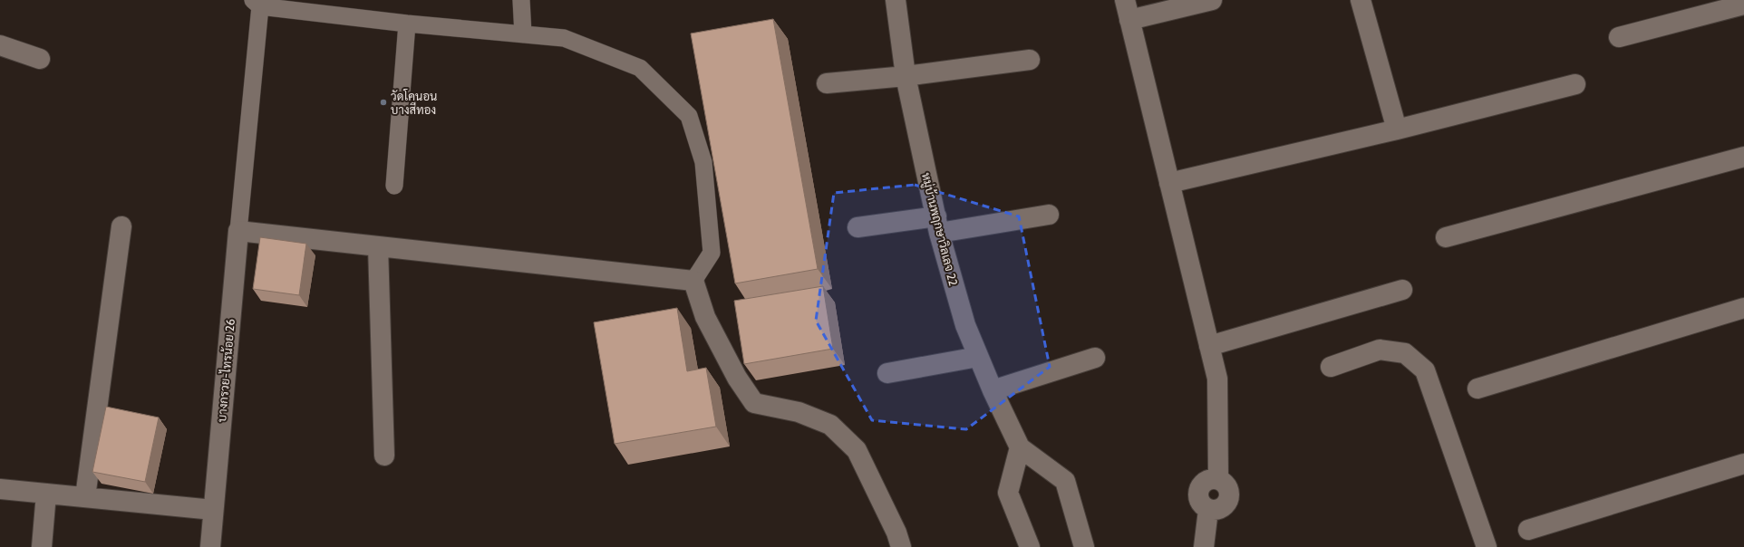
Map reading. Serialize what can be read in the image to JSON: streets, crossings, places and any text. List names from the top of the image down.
{
  "streets": {
    "street": ["หมู่บ้านพฤกษาวิลเลจ 22", "บางกรวย-ไทรน้อย 26"]
  },
  "places": ["วัดโคนอน บางสีทอง"]
}
